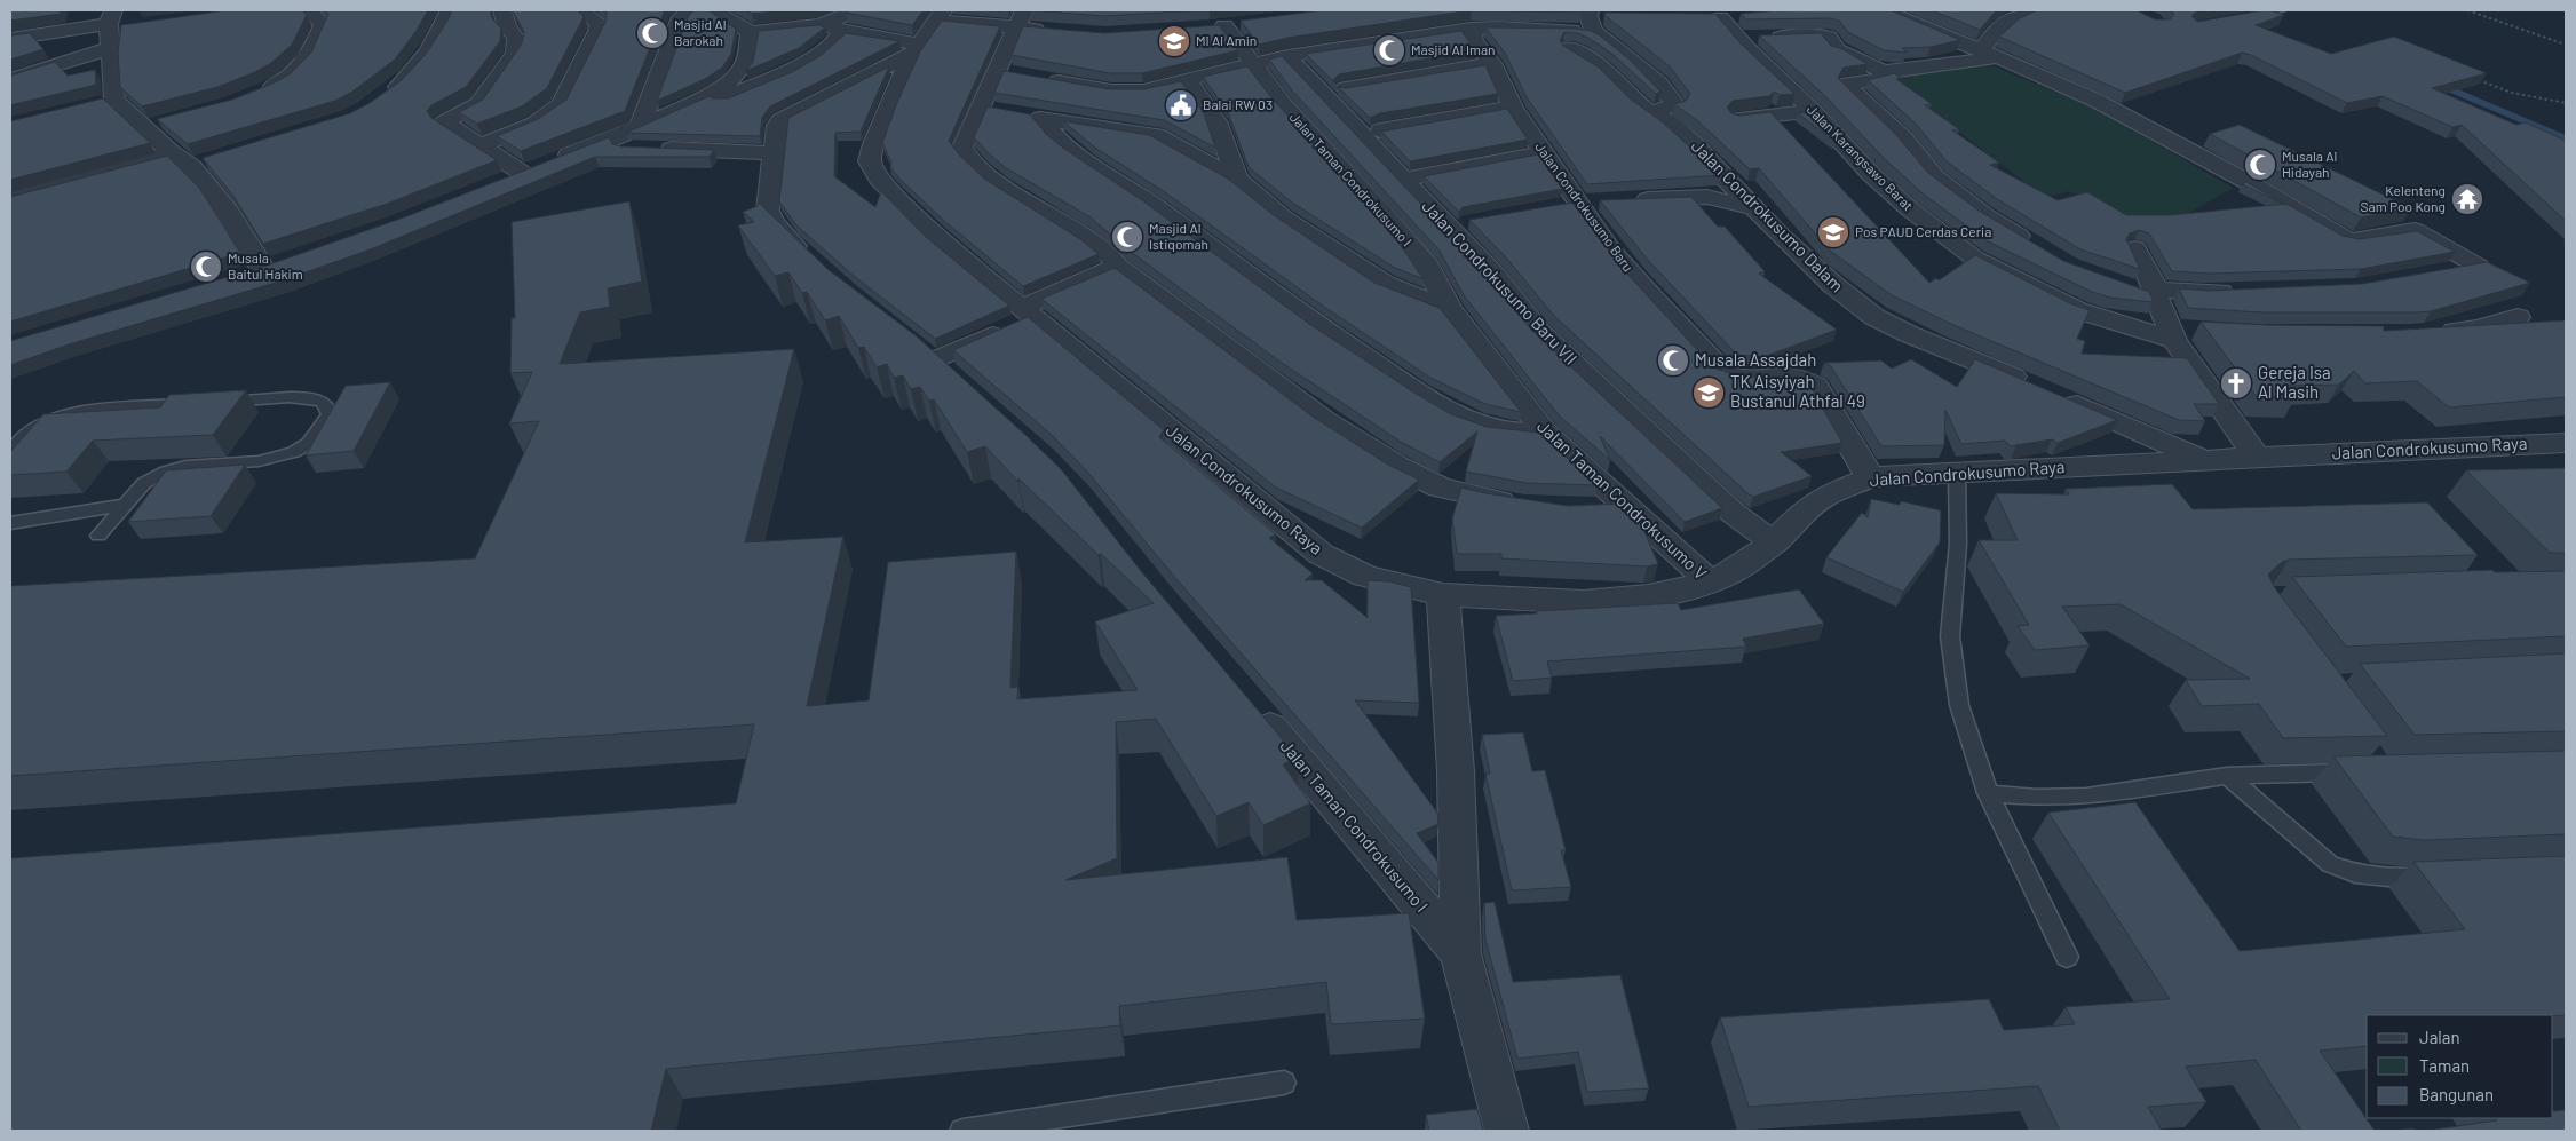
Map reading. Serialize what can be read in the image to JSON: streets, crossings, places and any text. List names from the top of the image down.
{
  "streets": {
    "street": [
      "Jalan Karangsawo Barat",
      "Jalan Taman Condrokusumo I",
      "Jalan Condrokusumo Baru",
      "Jalan Condrokusumo Dalam",
      "Jalan Condrokusumo Baru VII",
      "Jalan Condrokusumo Raya",
      "Jalan Taman Condrokusumo V"
    ]
  },
  "crossings": [
    ["Jalan Taman Condrokusumo I", "Jalan Taman Condrokusumo V"],
    ["Jalan Condrokusumo Baru", "Jalan Condrokusumo Raya"],
    ["Jalan Condrokusumo Dalam", "Jalan Condrokusumo Raya"],
    ["Jalan Condrokusumo Baru VII", "Jalan Condrokusumo Raya"],
    ["Jalan Condrokusumo Raya", "Jalan Taman Condrokusumo V"]
  ],
  "places": {
    "mosque": [
      "Masjid Al Barokah",
      "Masjid Al Iman",
      "Musala Al Hidayah",
      "Masjid Al Istiqomah",
      "Musala Baitul Hakim",
      "Musala Assajdah"
    ],
    "school or university": ["MI Al Amin", "Pos PAUD Cerdas Ceria", "TK Aisyiyah Bustanul Athfal 49"],
    "public building": ["Balai RW 03"],
    "temple": ["Kelenteng Sam Poo Kong"],
    "church": ["Gereja Isa Al Masih"]
  },
  "legend": ["Jalan", "Taman", "Bangunan"]
}
